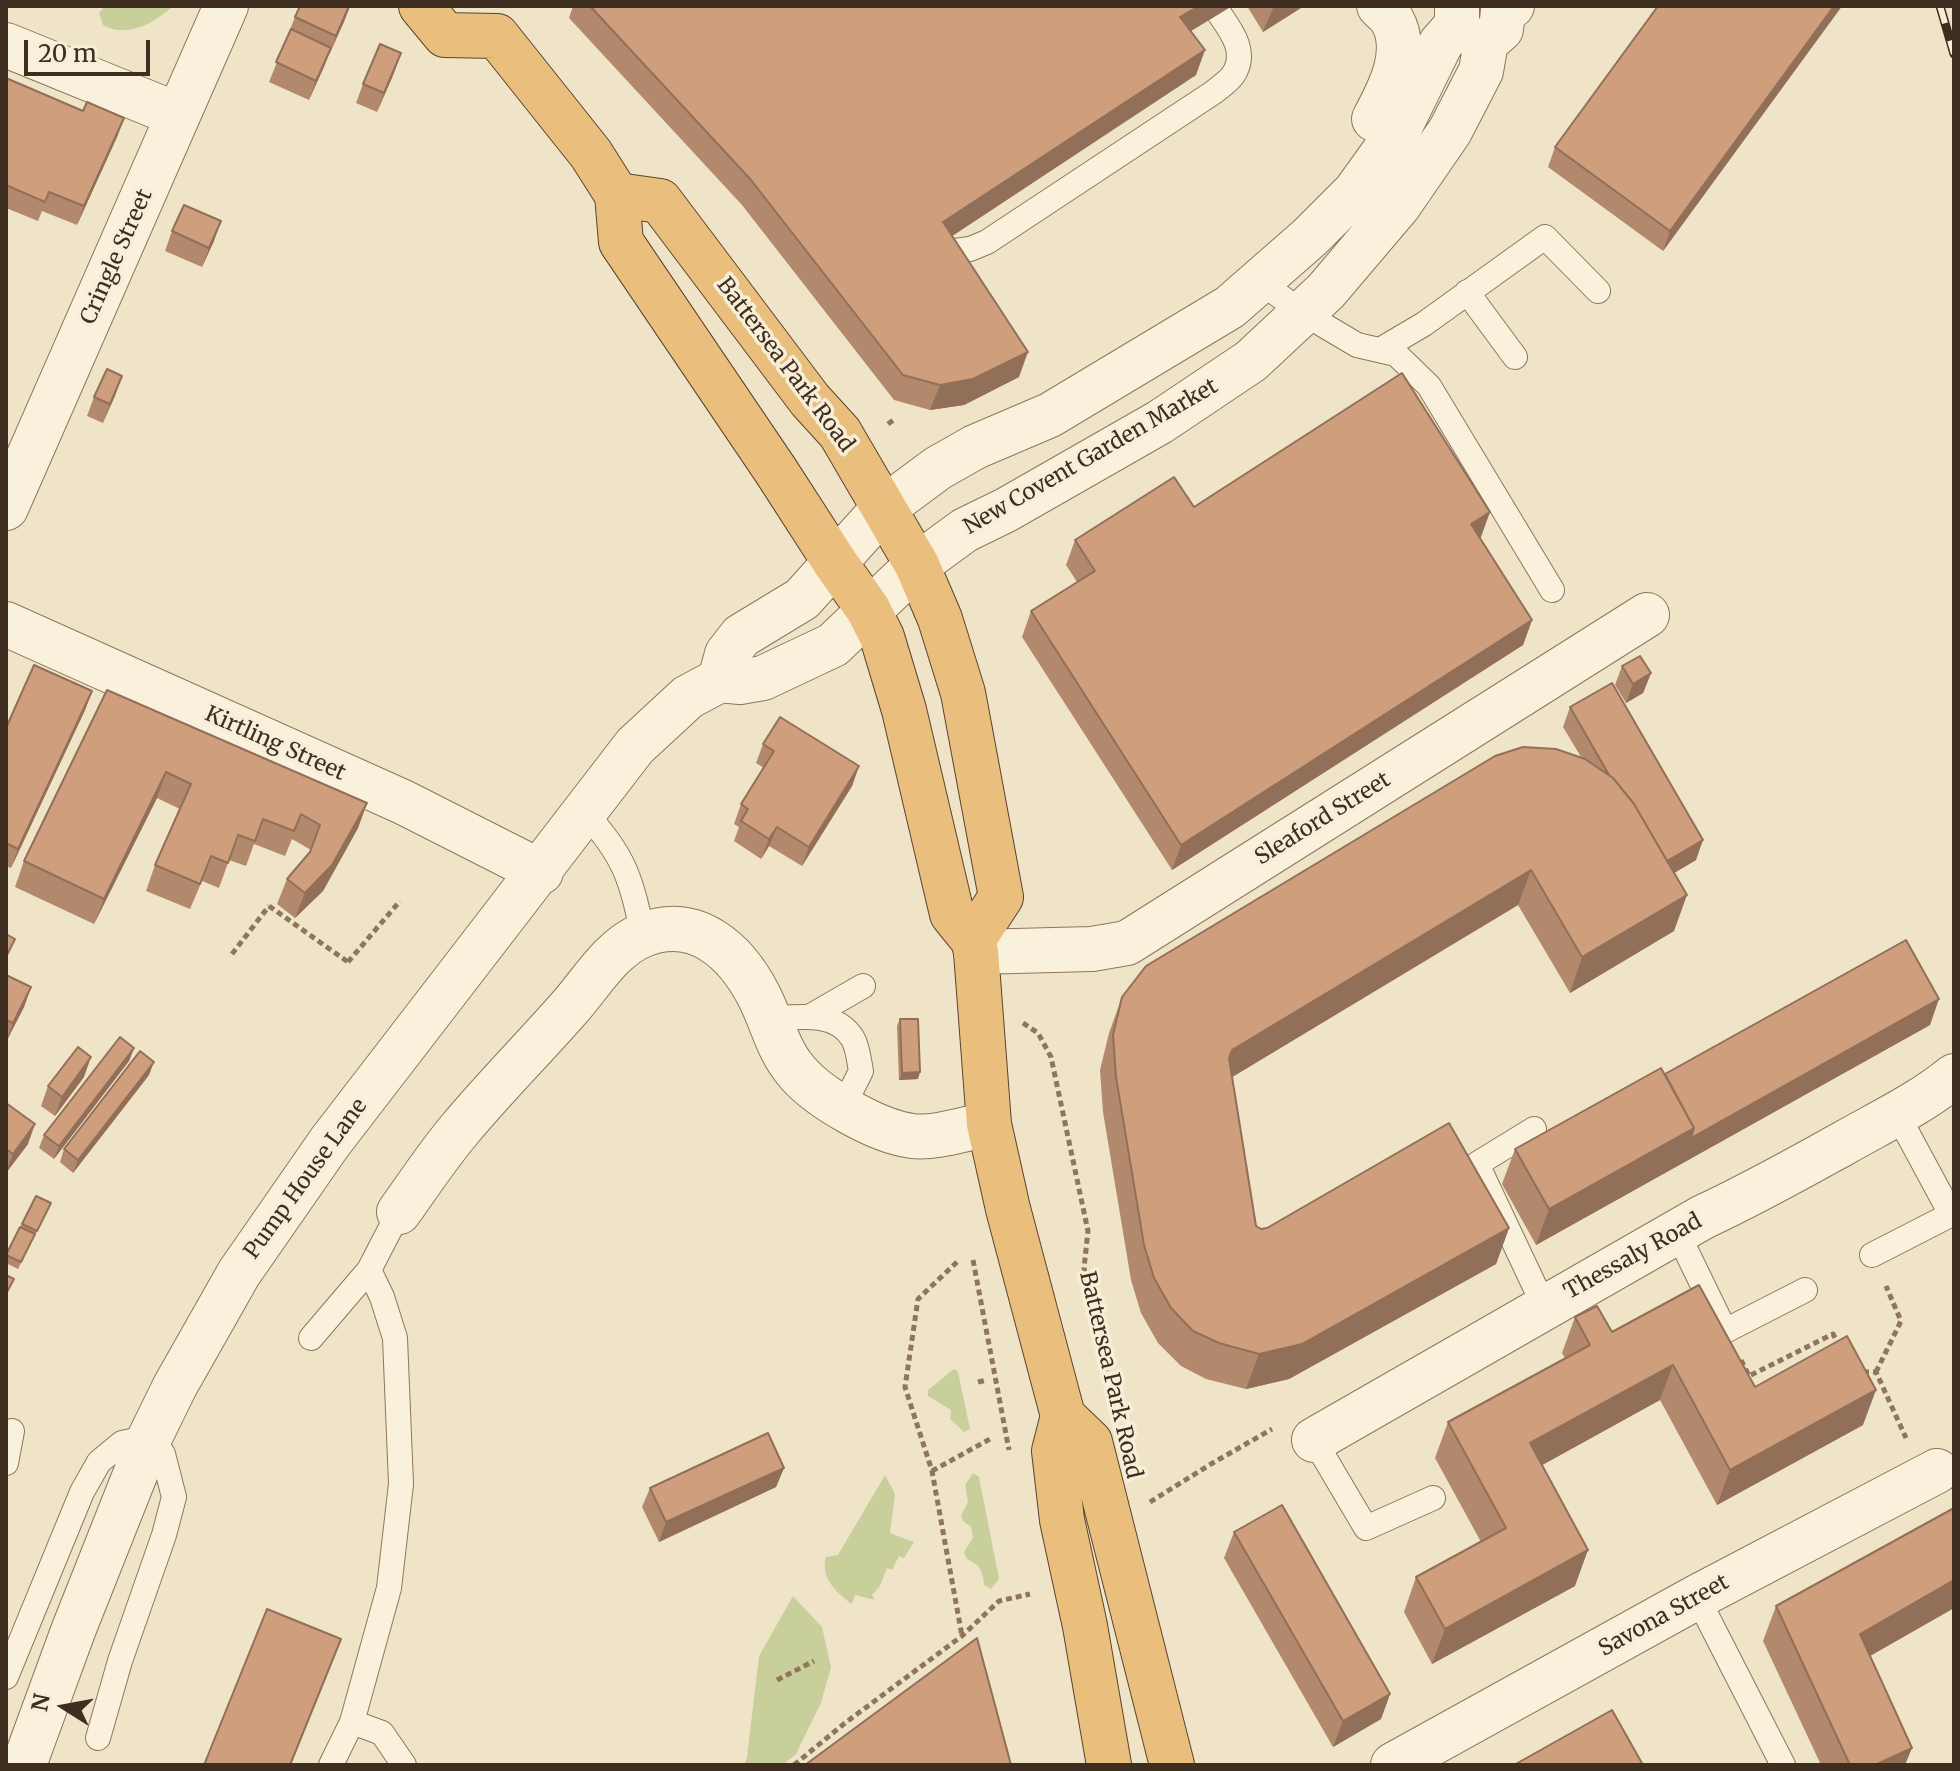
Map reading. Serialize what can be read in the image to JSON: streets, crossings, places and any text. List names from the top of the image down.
{
  "streets": {
    "highway": ["Battersea Park Road"],
    "street": [
      "Cringle Street",
      "New Covent Garden Market",
      "Kirtling Street",
      "Sleaford Street",
      "Pump House Lane",
      "Thessaly Road",
      "Savona Street"
    ]
  },
  "crossings": [
    ["Battersea Park Road", "New Covent Garden Market"],
    ["Battersea Park Road", "Sleaford Street"],
    ["Battersea Park Road", "Pump House Lane"],
    ["New Covent Garden Market", "Pump House Lane"],
    ["Kirtling Street", "Pump House Lane"]
  ],
  "scale_bar": "20 m",
  "north": "left"
}
